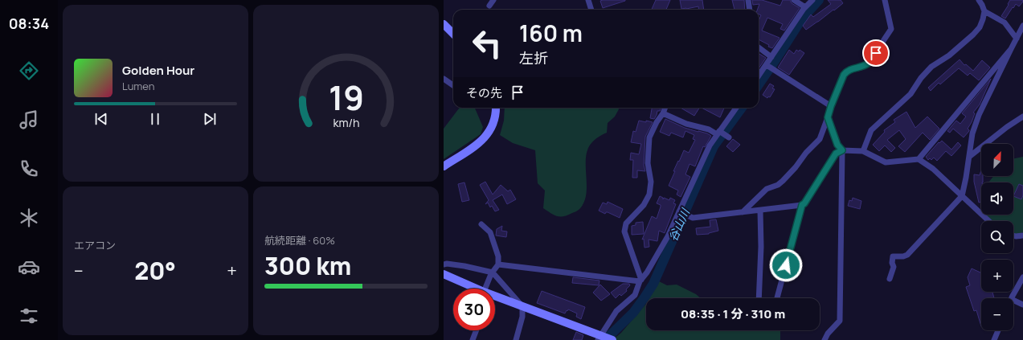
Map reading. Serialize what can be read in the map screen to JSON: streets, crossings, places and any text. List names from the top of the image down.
{
  "water": ["谷山川"],
  "north": "top right",
  "page": {
    "tabs": "08:34",
    "turn": ["160 m", "左折"],
    "song": ["Golden Hour", "Lumen"],
    "then": "その先",
    "map_buttons": ["+", "−"],
    "tile": [
      "エアコン",
      ["航続距離 · 60%", "300 km"]
    ],
    "heat": ["−", "20°", "+"],
    "limit": "30",
    "trip": "08:35 · 1 分 · 310 m",
    "gauge": ["19", "km/h"]
  }
}
